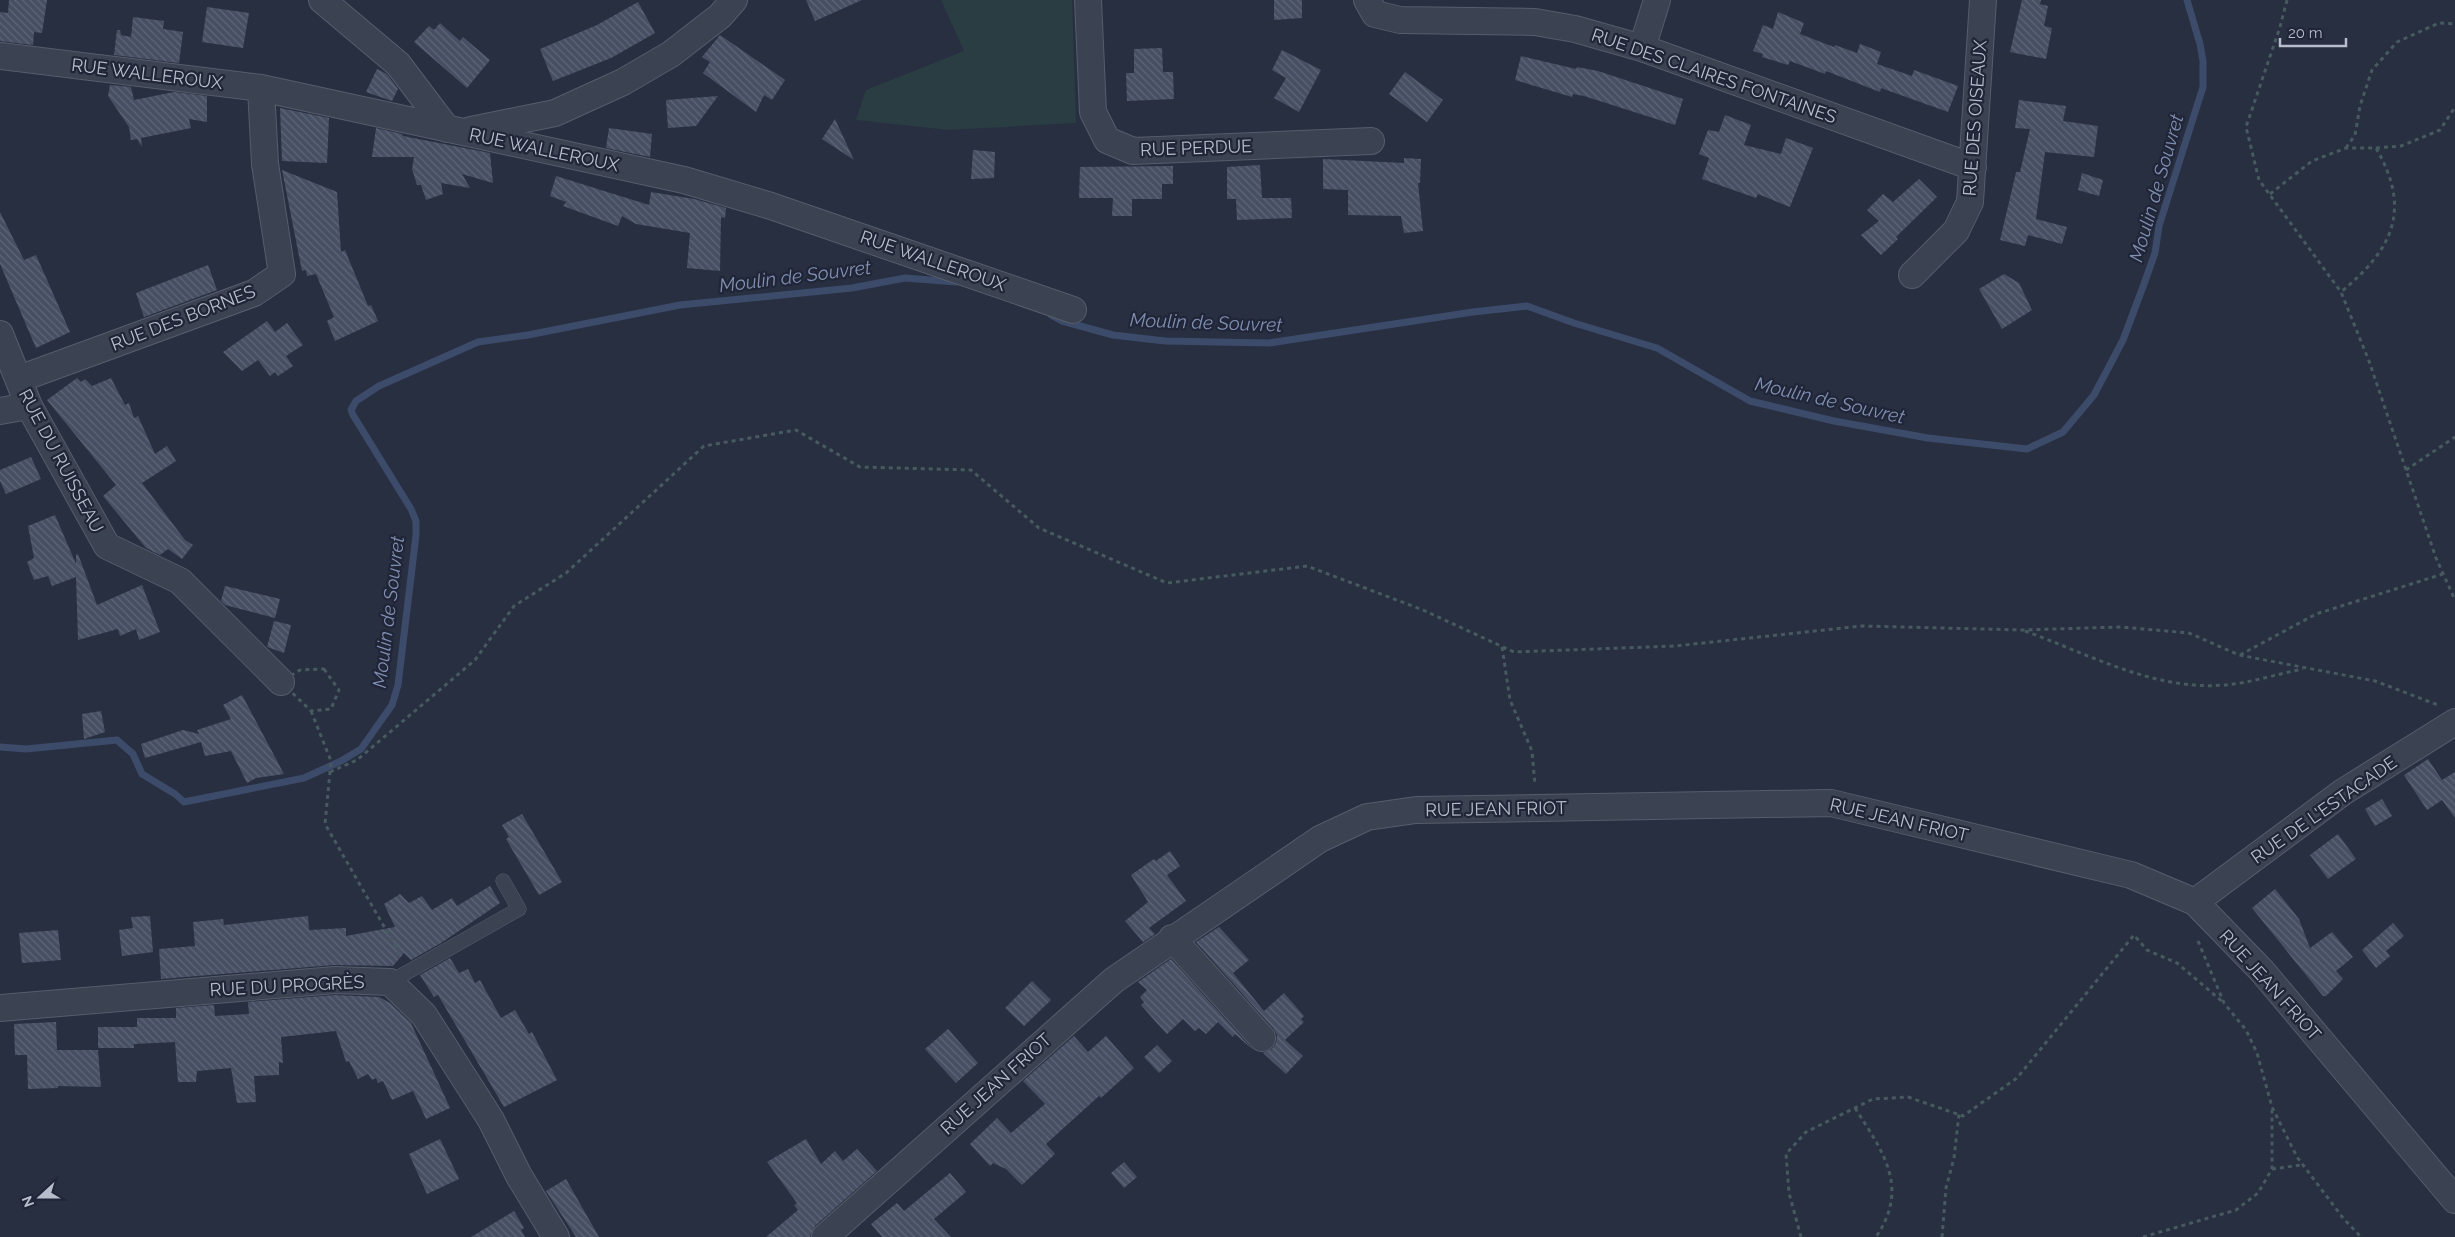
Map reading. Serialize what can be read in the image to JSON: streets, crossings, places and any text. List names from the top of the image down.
{
  "streets": {
    "street": [
      "RUE WALLEROUX",
      "RUE DES CLAIRES FONTAINES",
      "RUE DES OISEAUX",
      "RUE PERDUE",
      "RUE DES BORNES",
      "RUE DU RUISSEAU",
      "RUE JEAN FRIOT",
      "RUE DE L'ESTACADE",
      "RUE DU PROGRÈS"
    ]
  },
  "crossings": [
    ["RUE WALLEROUX", "RUE DES BORNES"],
    ["RUE DES CLAIRES FONTAINES", "RUE DES OISEAUX"],
    ["RUE DES BORNES", "RUE DU RUISSEAU"],
    ["RUE JEAN FRIOT", "RUE DE L'ESTACADE"]
  ],
  "water": ["Moulin de Souvret"],
  "scale_bar": "20 m",
  "north": "left"
}
